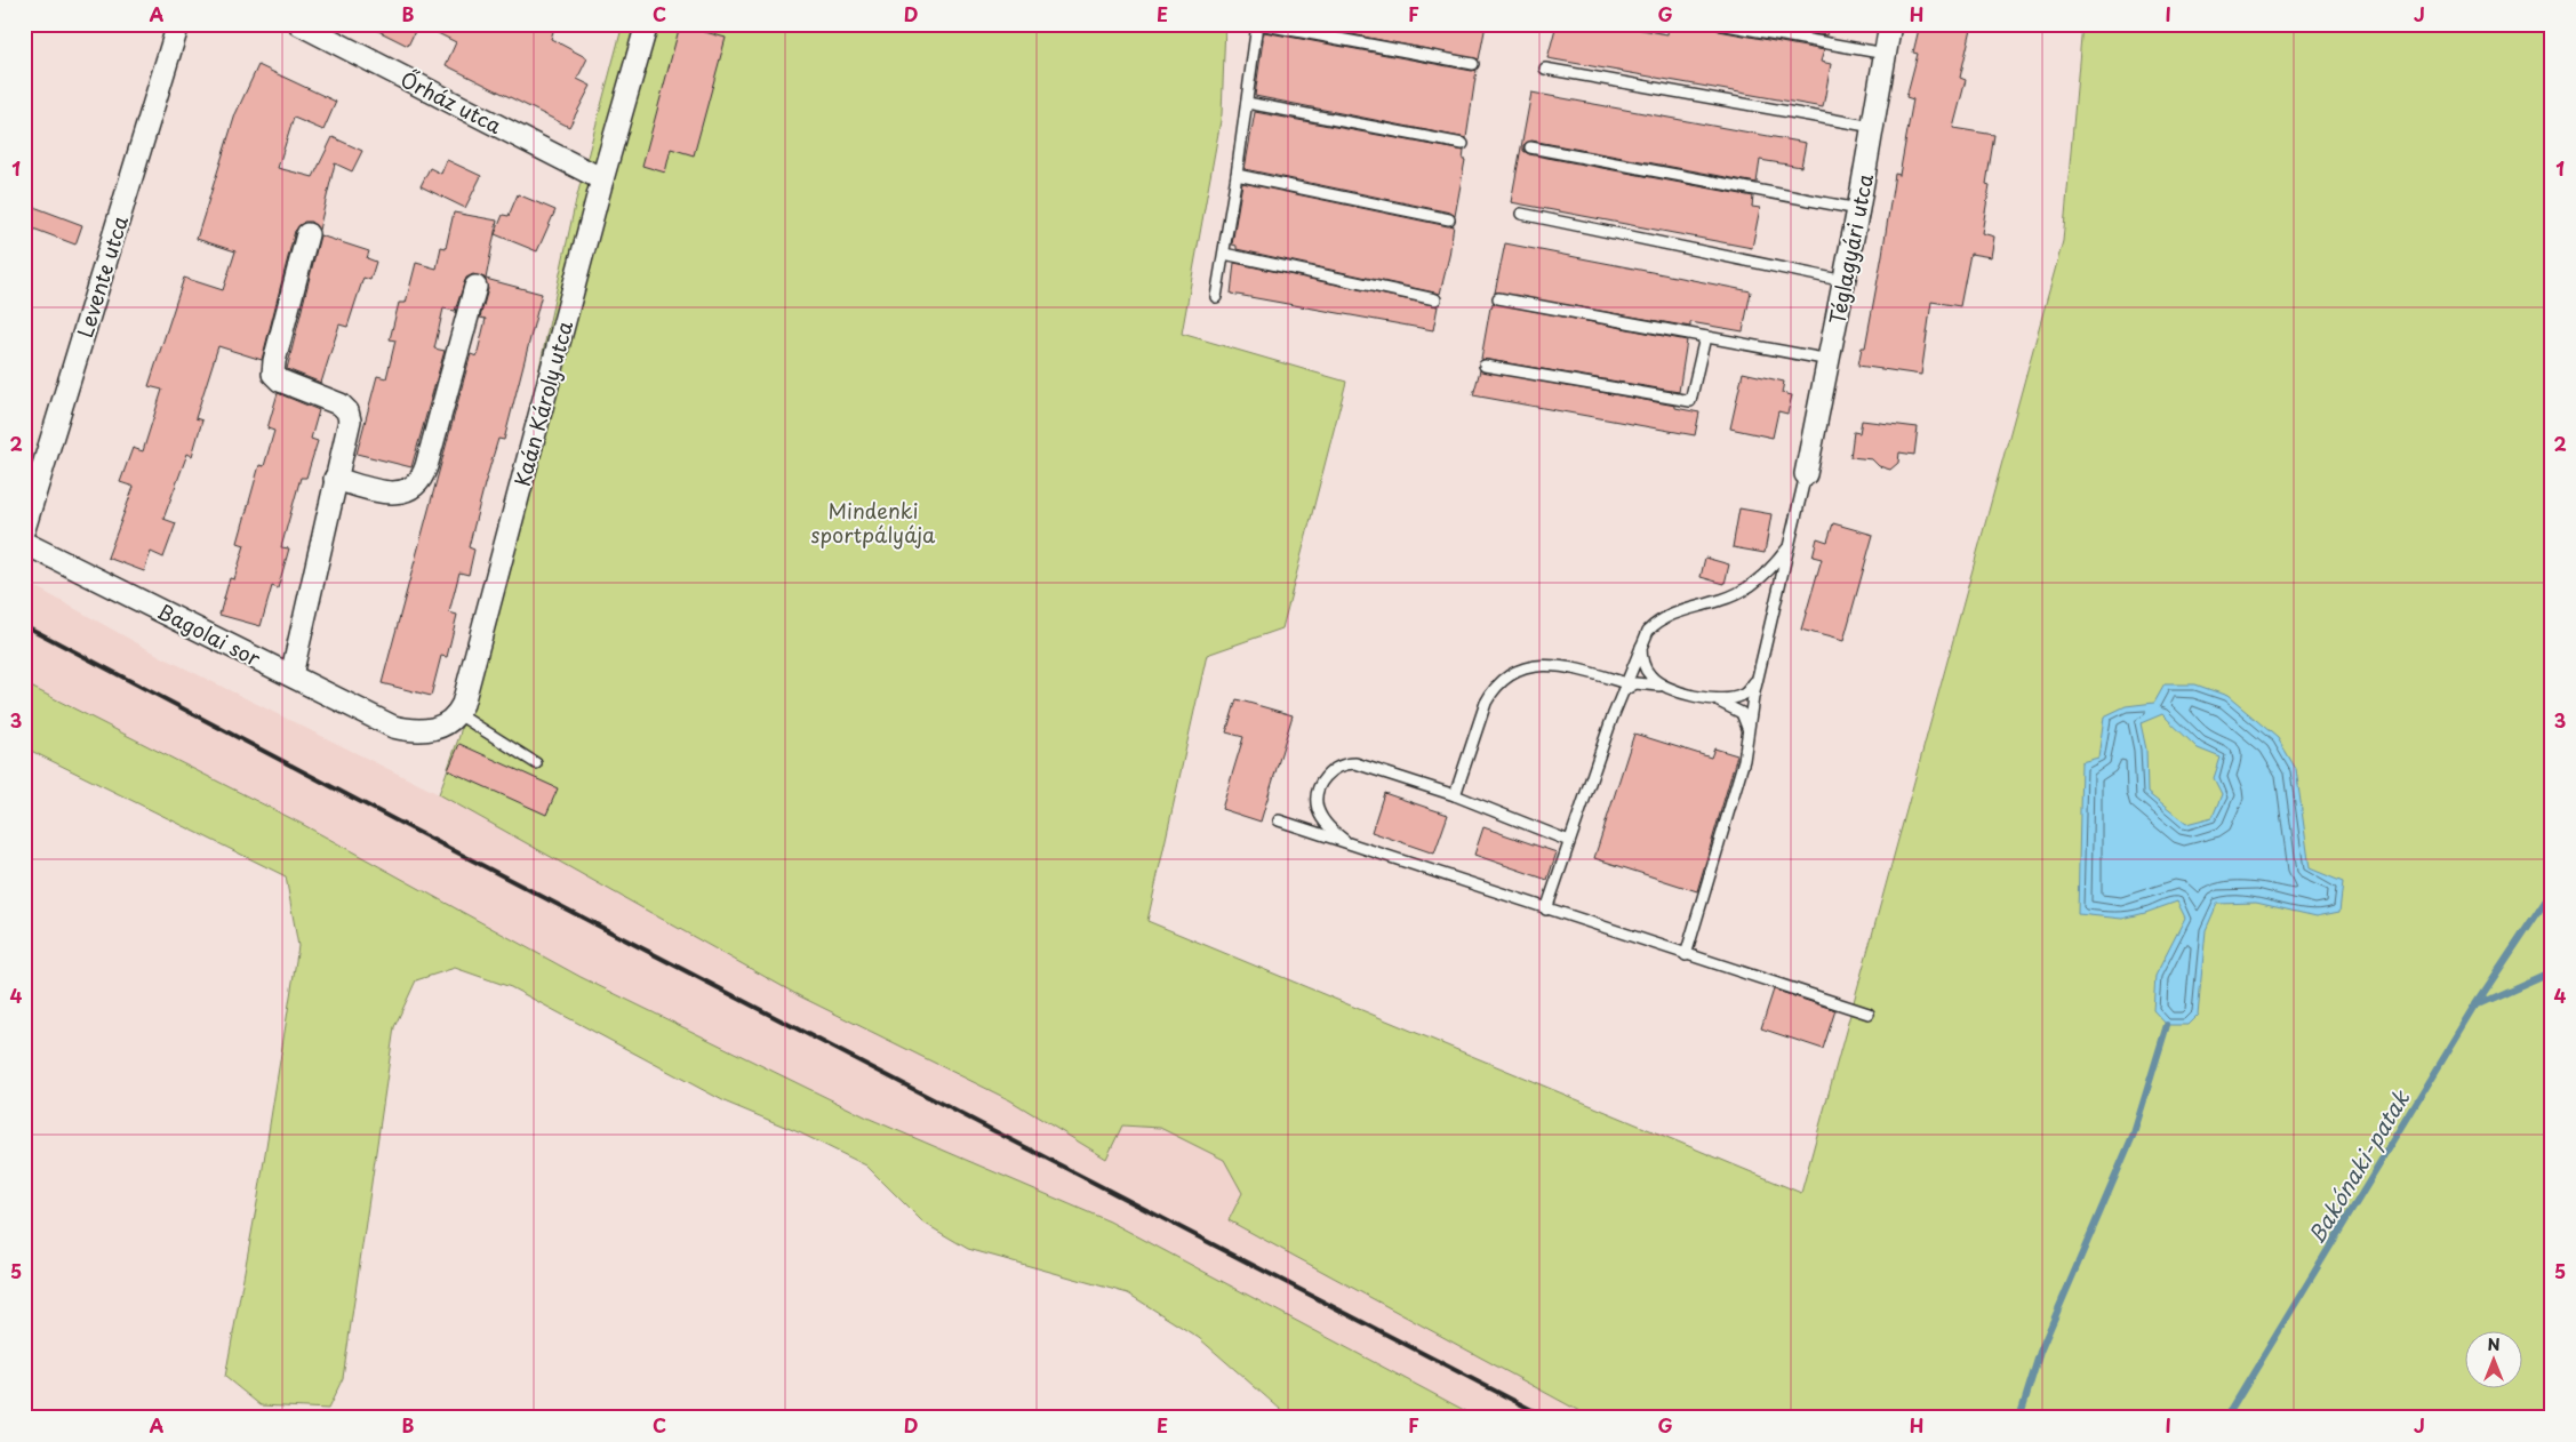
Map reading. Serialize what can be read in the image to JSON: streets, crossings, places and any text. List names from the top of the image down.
{
  "streets": {
    "street": [
      "Őrház utca",
      "Téglagyári utca",
      "Levente utca",
      "Kaán Károly utca",
      "Bagolai sor"
    ]
  },
  "crossings": [
    ["Őrház utca", "Kaán Károly utca"],
    ["Kaán Károly utca", "Bagolai sor"]
  ],
  "water": ["Bakónaki-patak"],
  "parks": ["Mindenki sportpályája"],
  "north": "top",
  "grid": {
    "columns": [
      "A",
      "B",
      "C",
      "D",
      "E",
      "F",
      "G",
      "H",
      "I",
      "J"
    ],
    "rows": [
      "1",
      "2",
      "3",
      "4",
      "5"
    ]
  }
}
